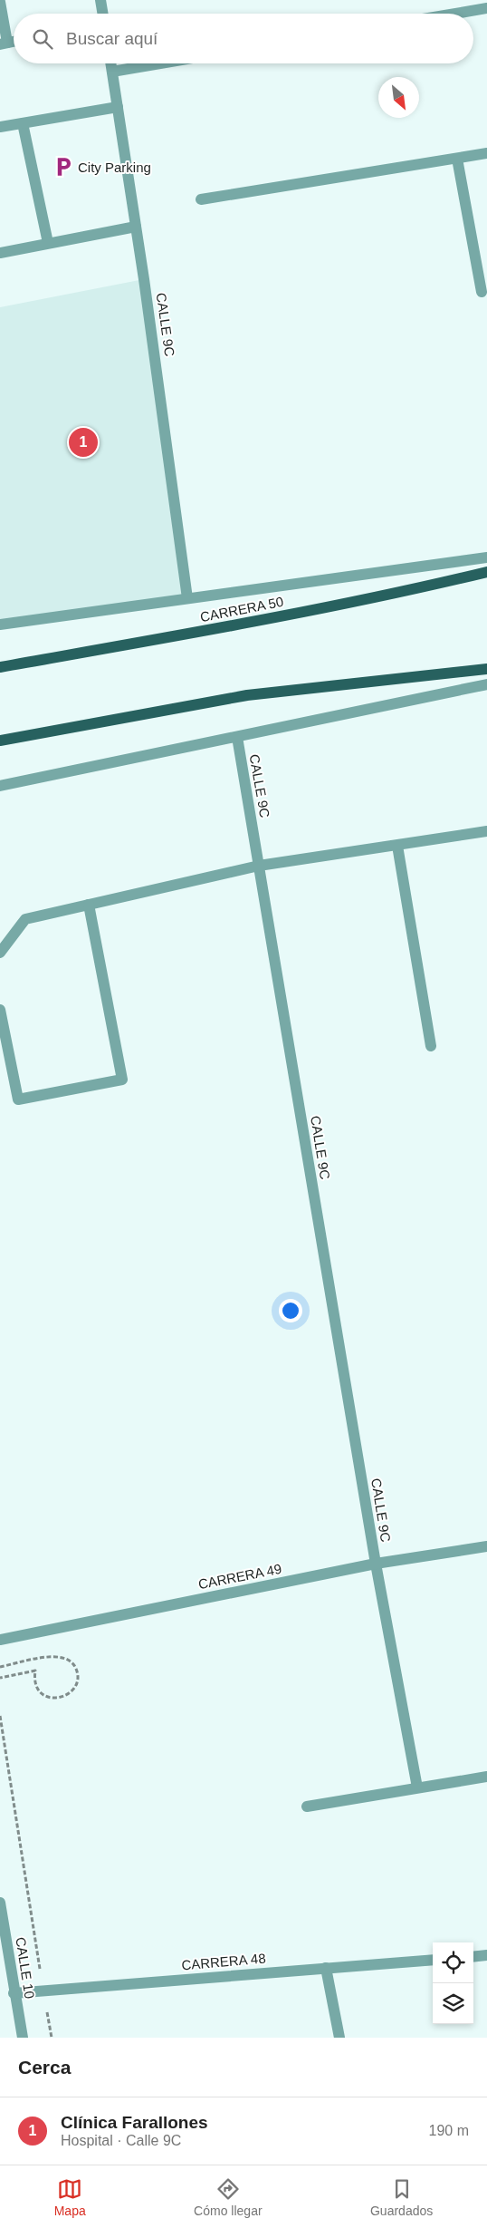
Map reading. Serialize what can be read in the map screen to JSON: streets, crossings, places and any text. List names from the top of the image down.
{
  "streets": {
    "main road": ["CARRERA 50"],
    "street": [
      "CALLE 9C",
      "CARRERA 49",
      "CARRERA 48",
      "CALLE 10"
    ]
  },
  "crossings": [
    ["CALLE 9C", "CARRERA 50"],
    ["CALLE 9C", "CARRERA 49"],
    ["CARRERA 48", "CALLE 10"]
  ],
  "places": {
    "parking": ["City Parking"]
  },
  "north": "bottom right",
  "page": {
    "search": "Buscar aquí",
    "pins": "1",
    "heading": "Cerca",
    "list": [
      {
        "mark": "1",
        "name": "Clínica Farallones",
        "note": "Hospital · Calle 9C",
        "value": "190 m"
      }
    ],
    "nav": ["Mapa", "Cómo llegar", "Guardados"]
  }
}
